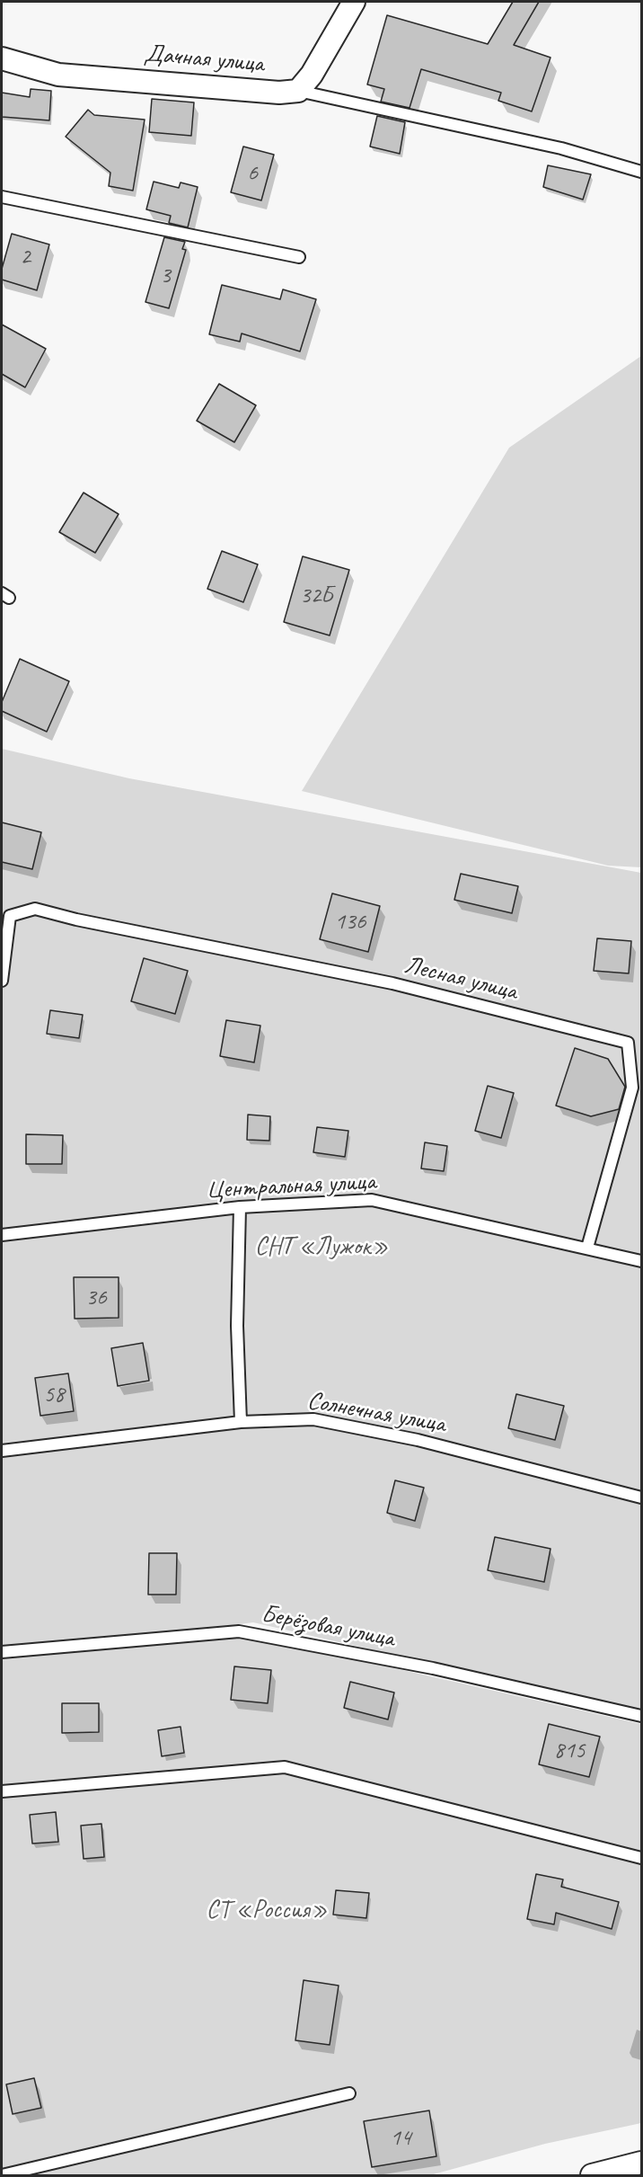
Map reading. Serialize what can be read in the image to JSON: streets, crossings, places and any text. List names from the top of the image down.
{
  "streets": {
    "street": ["Дачная улица"],
    "lane": [
      "Лесная улица",
      "Центральная улица",
      "Солнечная улица",
      "Берёзовая улица"
    ]
  },
  "crossings": [
    ["Лесная улица", "Центральная улица"]
  ],
  "parks": ["СНТ «Лужок»", "СТ «Россия»"],
  "house_numbers": [
    "6",
    "2",
    "3",
    "32Б",
    "136",
    "36",
    "58",
    "815",
    "14"
  ]
}
